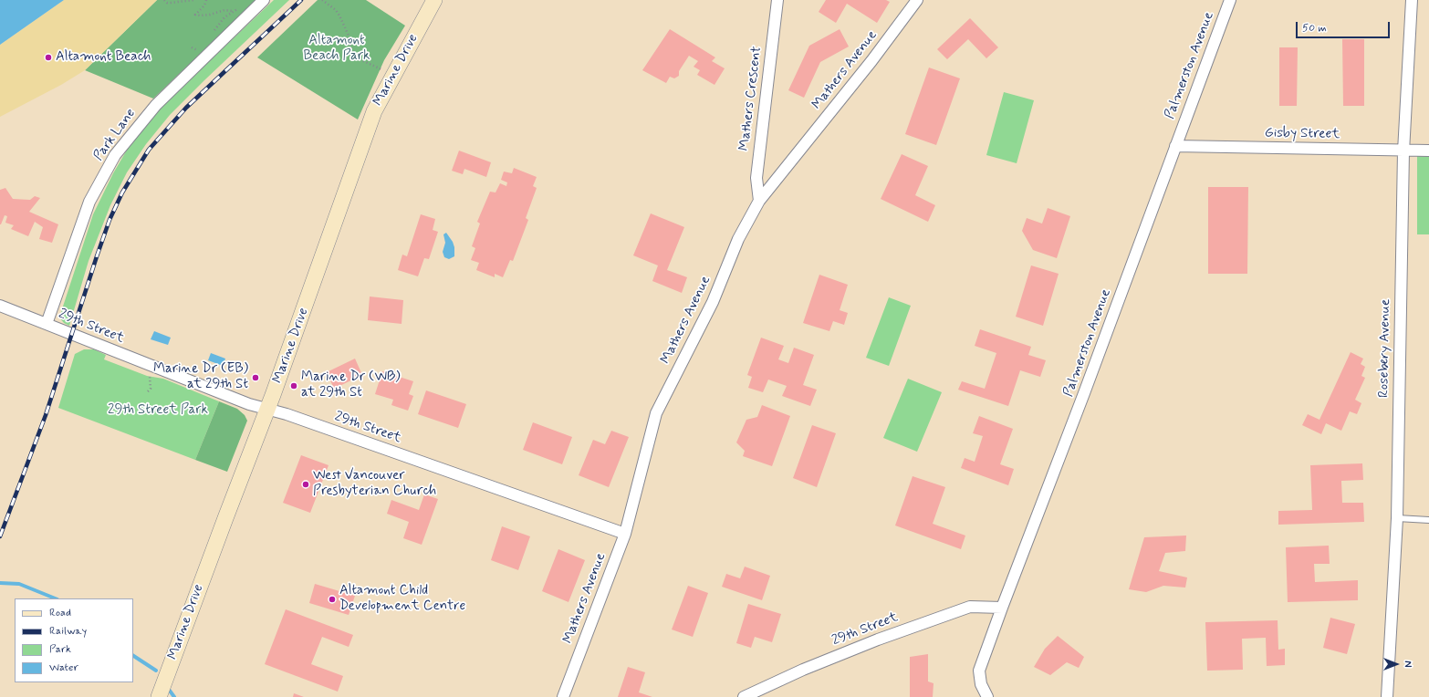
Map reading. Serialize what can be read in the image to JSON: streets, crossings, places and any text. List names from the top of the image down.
{
  "streets": {
    "main road": ["Marine Drive"],
    "street": [
      "Palmerston Avenue",
      "Mathers Avenue",
      "Mathers Crescent",
      "Gisby Street",
      "Park Lane",
      "29th Street",
      "Rosebery Avenue"
    ]
  },
  "crossings": [
    ["Palmerston Avenue", "Gisby Street"],
    ["Palmerston Avenue", "29th Street"],
    ["Marine Drive", "29th Street"],
    ["Mathers Avenue", "Mathers Crescent"],
    ["Mathers Avenue", "29th Street"],
    ["Gisby Street", "Rosebery Avenue"],
    ["Park Lane", "29th Street"]
  ],
  "parks": ["Altamont Beach Park", "29th Street Park"],
  "places": [
    "Altamont Beach",
    "Marine Dr (EB) at 29th St",
    "Marine Dr (WB) at 29th St",
    "West Vancouver Presbyterian Church",
    "Altamont Child Development Centre"
  ],
  "legend": [
    "Road",
    "Railway",
    "Park",
    "Water"
  ],
  "scale_bar": "50 m",
  "north": "right"
}
